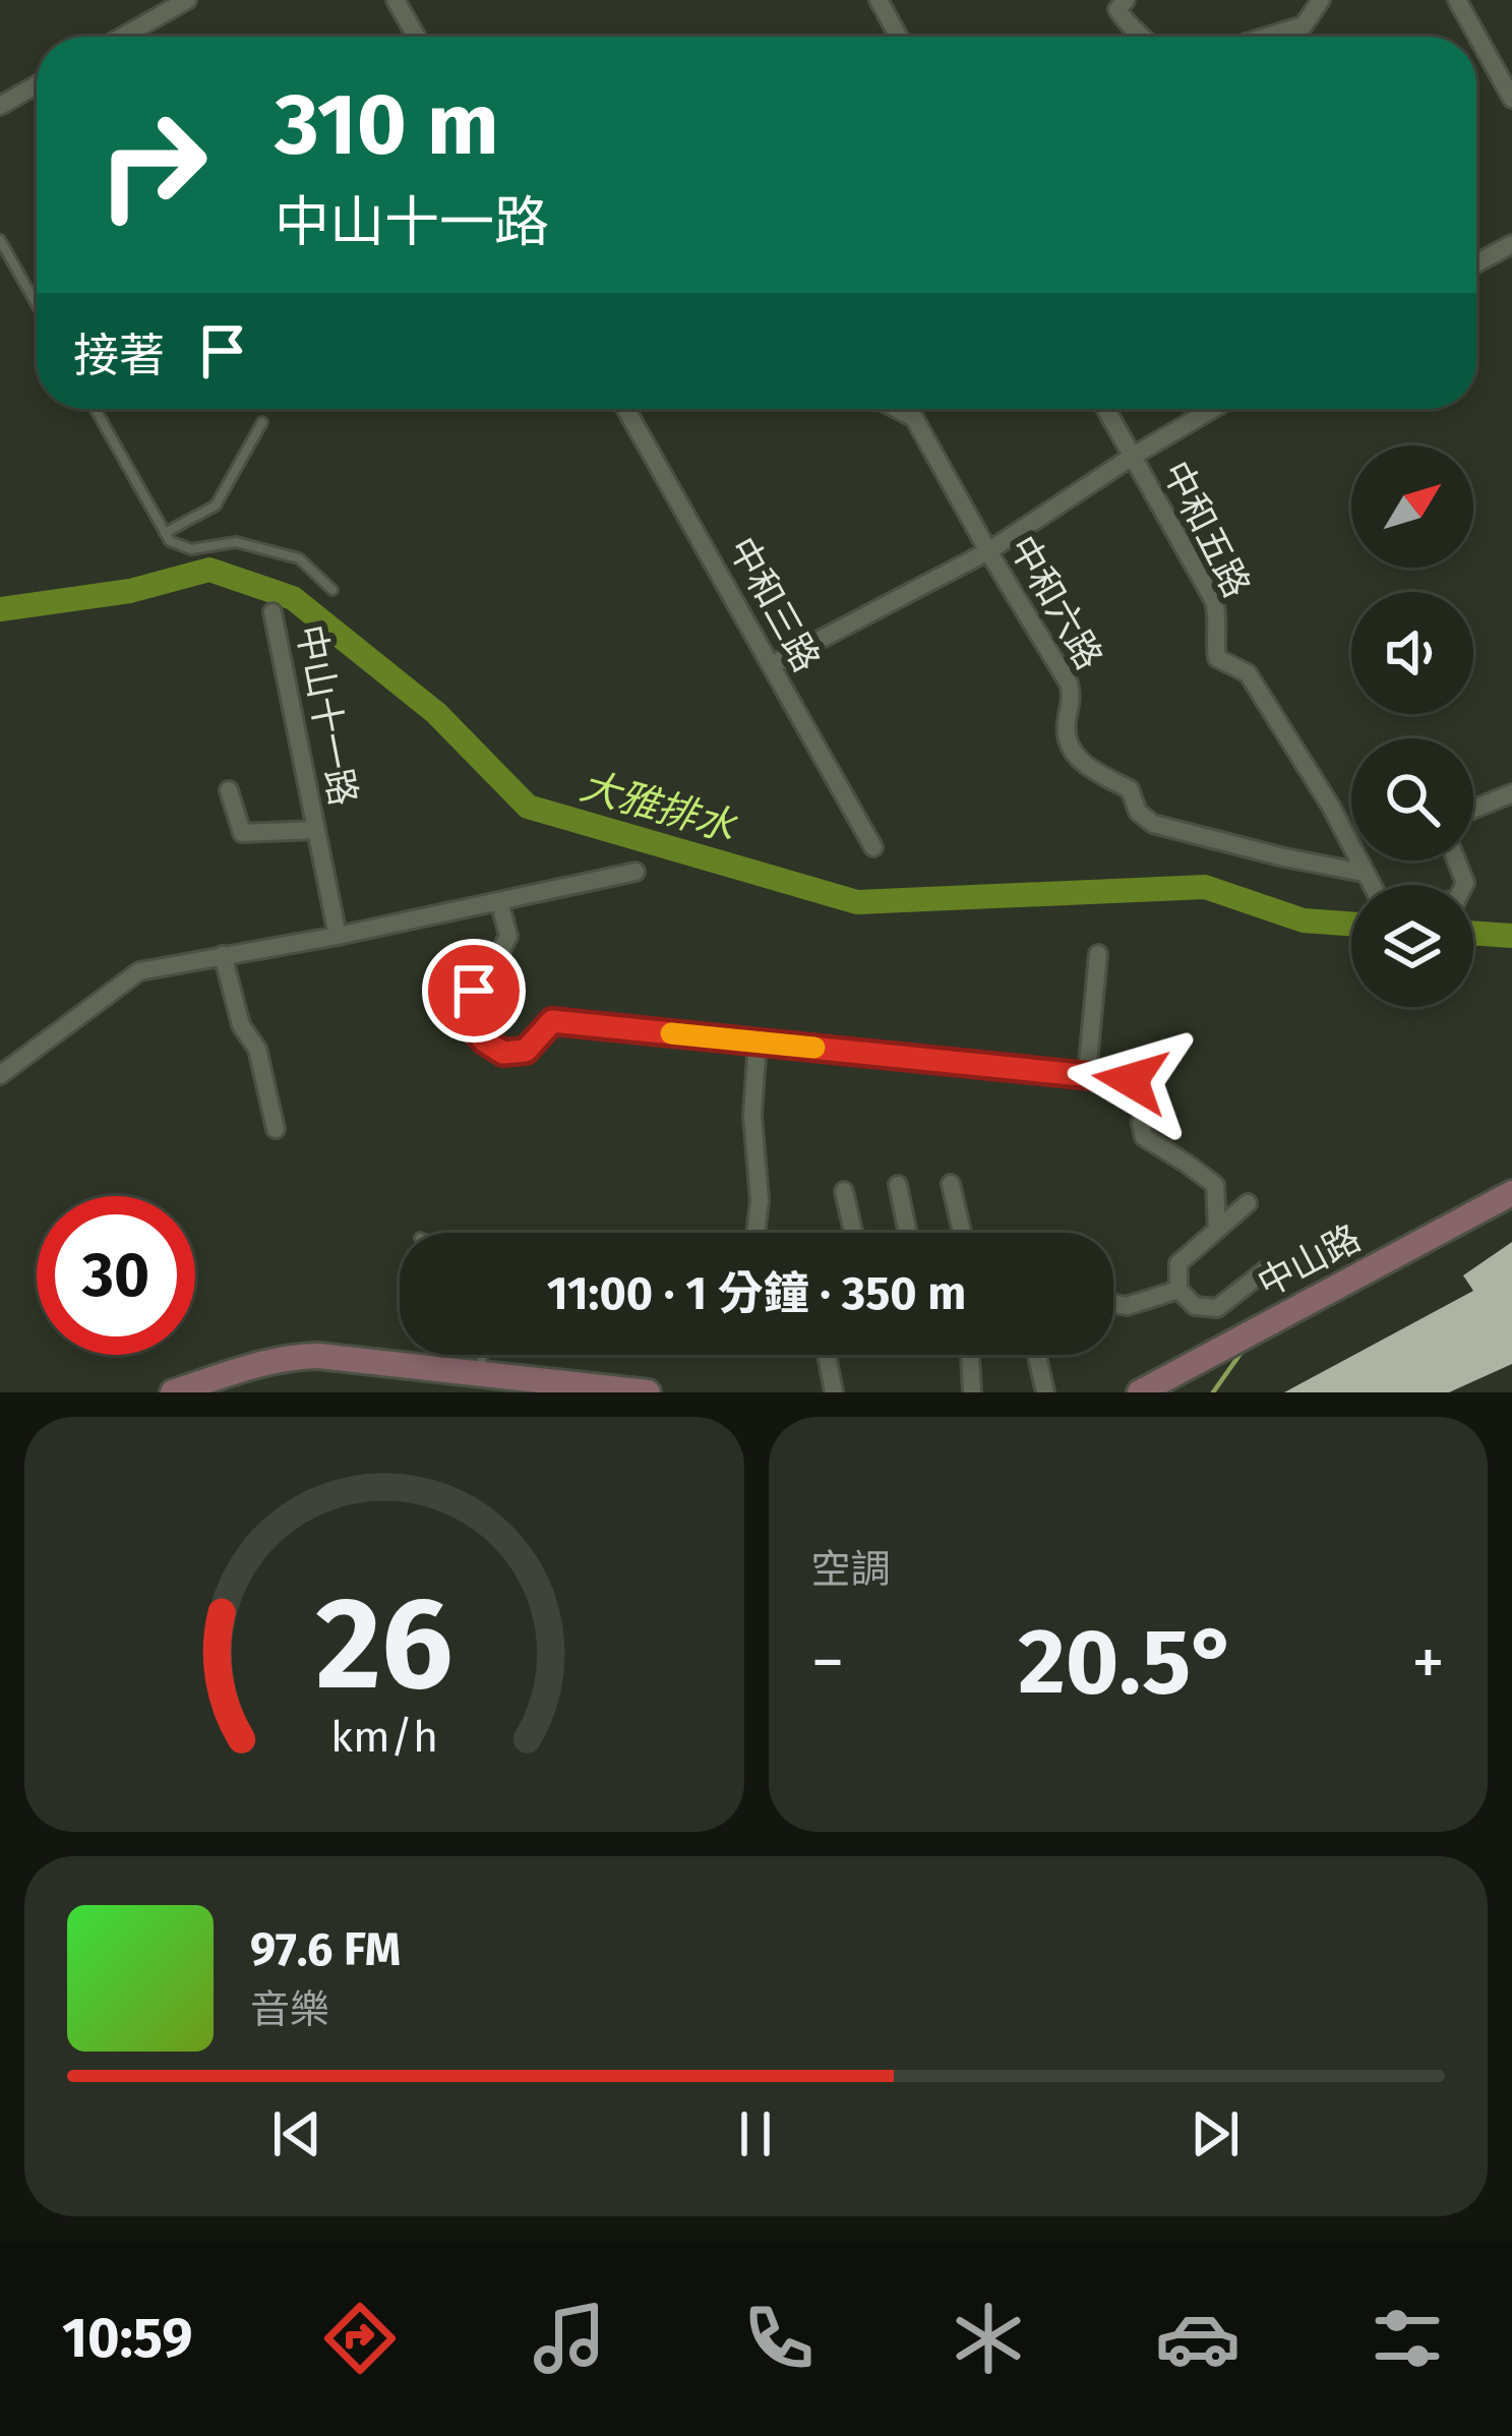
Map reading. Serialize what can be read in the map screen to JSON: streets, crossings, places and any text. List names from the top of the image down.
{
  "streets": {
    "main road": ["中山路"],
    "street": [
      "中和五路",
      "中和六路",
      "中和三路",
      "中山十一路"
    ]
  },
  "crossings": [
    ["中和五路", "中和六路"]
  ],
  "water": ["大雅排水"],
  "north": "top right",
  "page": {
    "turn": ["310 m", "中山十一路"],
    "then": "接著",
    "limit": "30",
    "trip": "11:00 · 1 分鐘 · 350 m",
    "tile": "空調",
    "heat": ["−", "20.5°", "+"],
    "song": ["97.6 FM", "音樂"],
    "tabs": "10:59",
    "gauge": ["26", "km/h"]
  }
}
